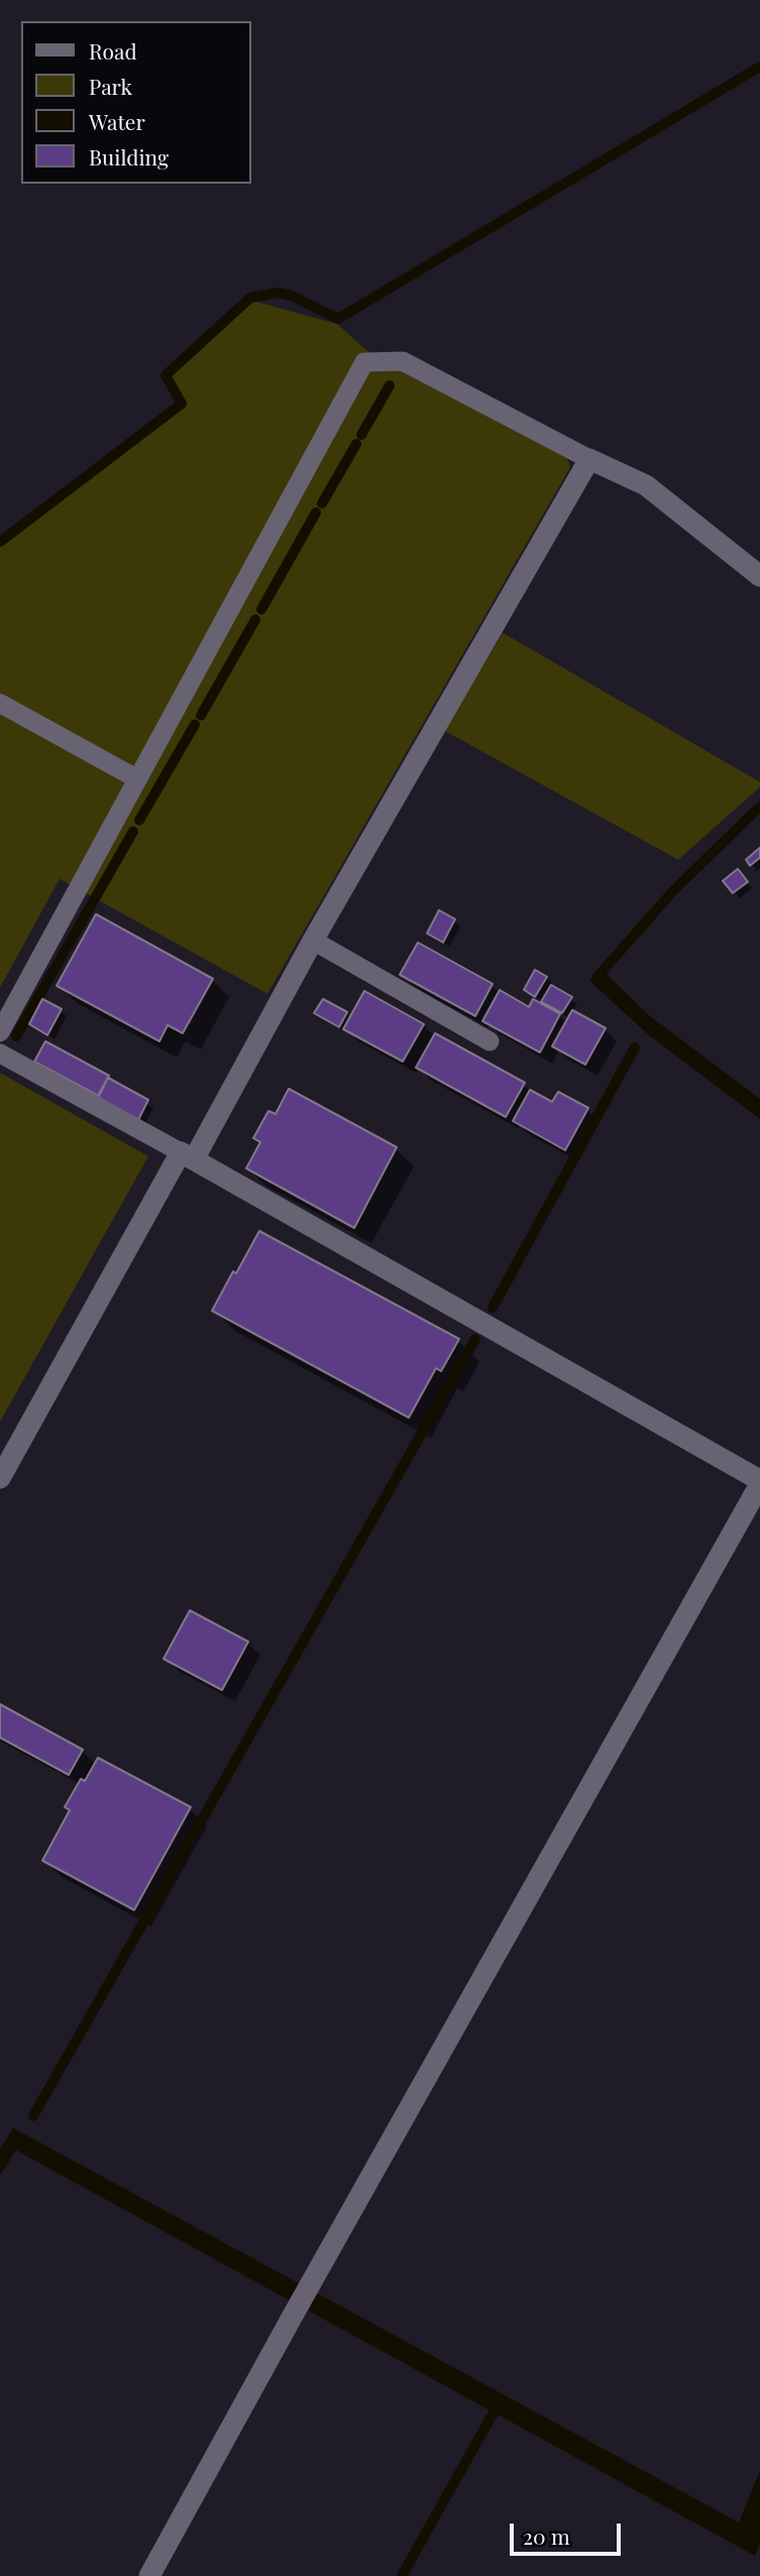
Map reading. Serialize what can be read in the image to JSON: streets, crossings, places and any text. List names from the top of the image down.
{
  "legend": [
    "Road",
    "Park",
    "Water",
    "Building"
  ],
  "scale_bar": "20 m"
}
